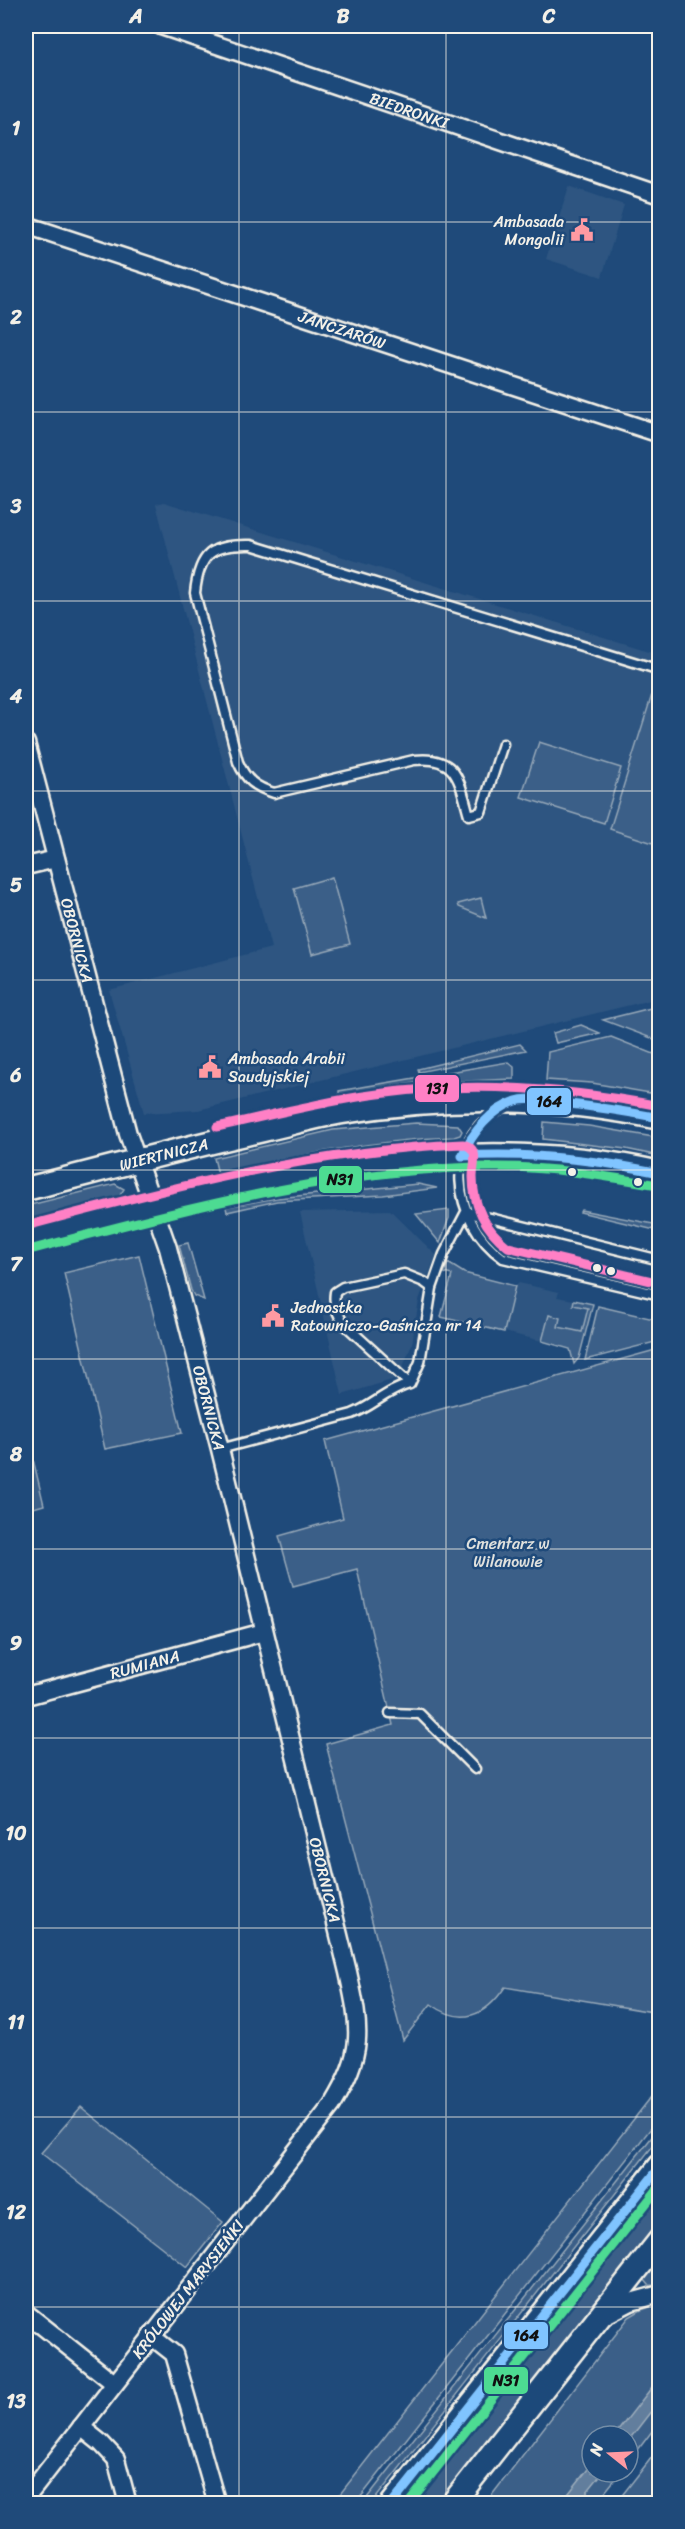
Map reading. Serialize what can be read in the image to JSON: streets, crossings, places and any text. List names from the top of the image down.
{
  "streets": {
    "main road": ["WIERTNICZA"],
    "street": [
      "BIEDRONKI",
      "JANCZARÓW",
      "OBORNICKA",
      "RUMIANA",
      "KRÓLOWEJ MARYSIEŃKI"
    ]
  },
  "crossings": [
    ["OBORNICKA", "WIERTNICZA"],
    ["OBORNICKA", "RUMIANA"],
    ["OBORNICKA", "KRÓLOWEJ MARYSIEŃKI"]
  ],
  "parks": ["Cmentarz w Wilanowie"],
  "places": {
    "public building": ["Ambasada Mongolii", "Ambasada Arabii Saudyjskiej", "Jednostka Ratowniczo-Gaśnicza nr 14"]
  },
  "lines": ["transit line 131", "transit line 164", "transit line N31"],
  "north": "left",
  "grid": {
    "columns": ["A", "B", "C"],
    "rows": [
      "1",
      "2",
      "3",
      "4",
      "5",
      "6",
      "7",
      "8",
      "9",
      "10",
      "11",
      "12",
      "13"
    ]
  }
}
